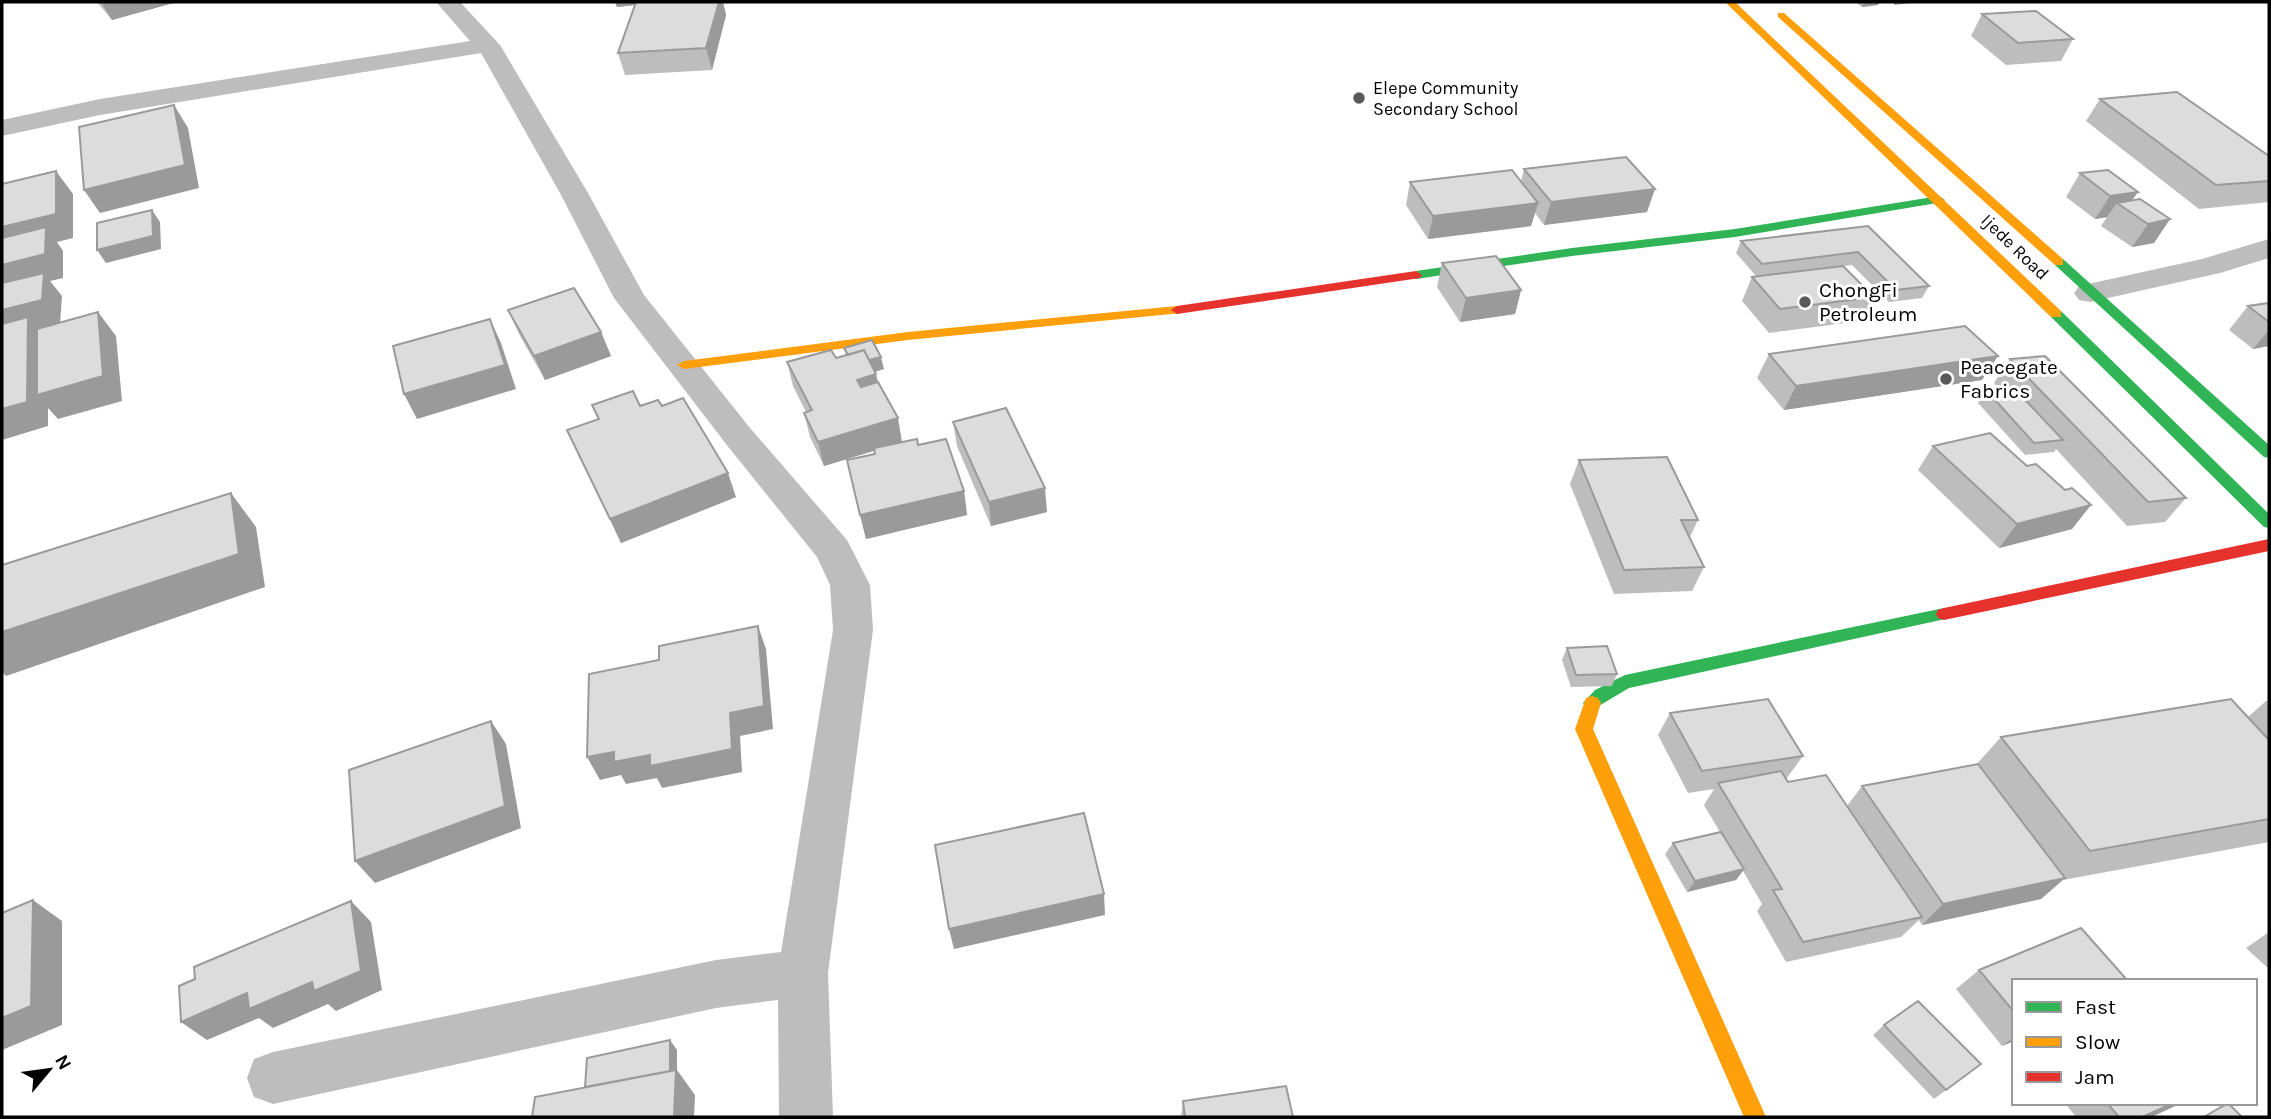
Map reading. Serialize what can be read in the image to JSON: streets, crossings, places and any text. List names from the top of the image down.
{
  "streets": {
    "street": ["Ijede Road"]
  },
  "places": ["Elepe Community Secondary School", "ChongFi Petroleum", "Peacegate Fabrics"],
  "legend": ["Fast", "Slow", "Jam"],
  "north": "top right"
}
